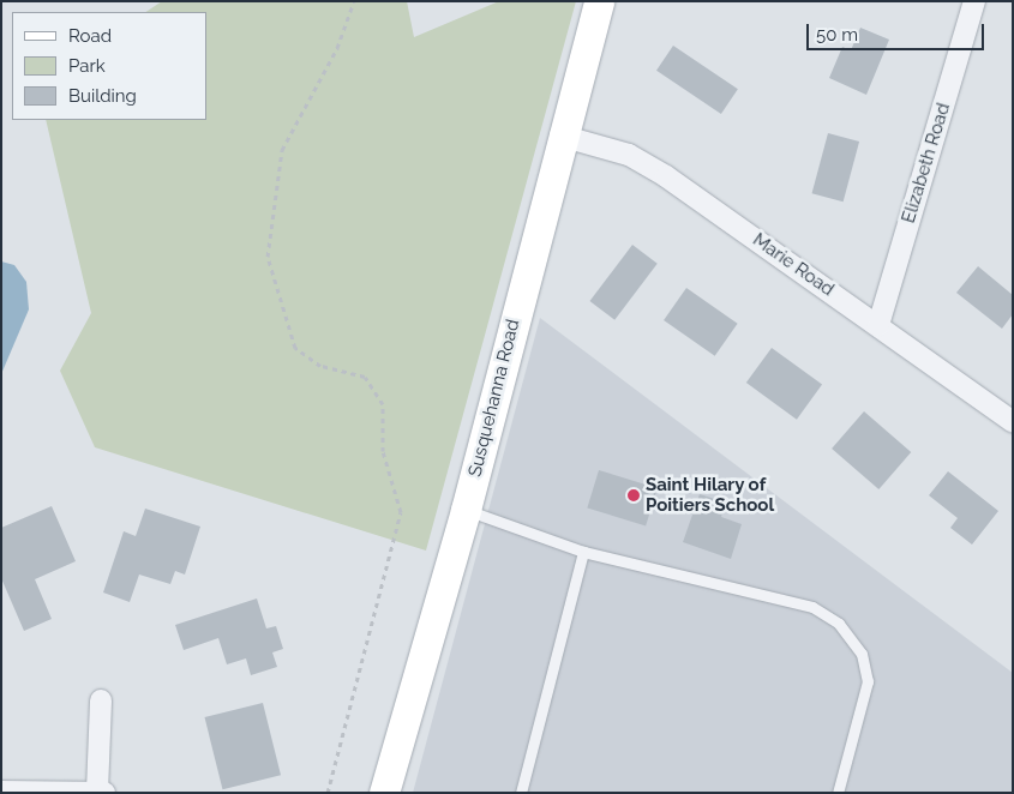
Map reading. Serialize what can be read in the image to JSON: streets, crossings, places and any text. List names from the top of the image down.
{
  "streets": {
    "main road": ["Susquehanna Road"],
    "street": ["Elizabeth Road", "Marie Road"]
  },
  "crossings": [
    ["Elizabeth Road", "Marie Road"],
    ["Marie Road", "Susquehanna Road"]
  ],
  "places": ["Saint Hilary of Poitiers School"],
  "legend": ["Road", "Park", "Building"],
  "scale_bar": "50 m"
}
